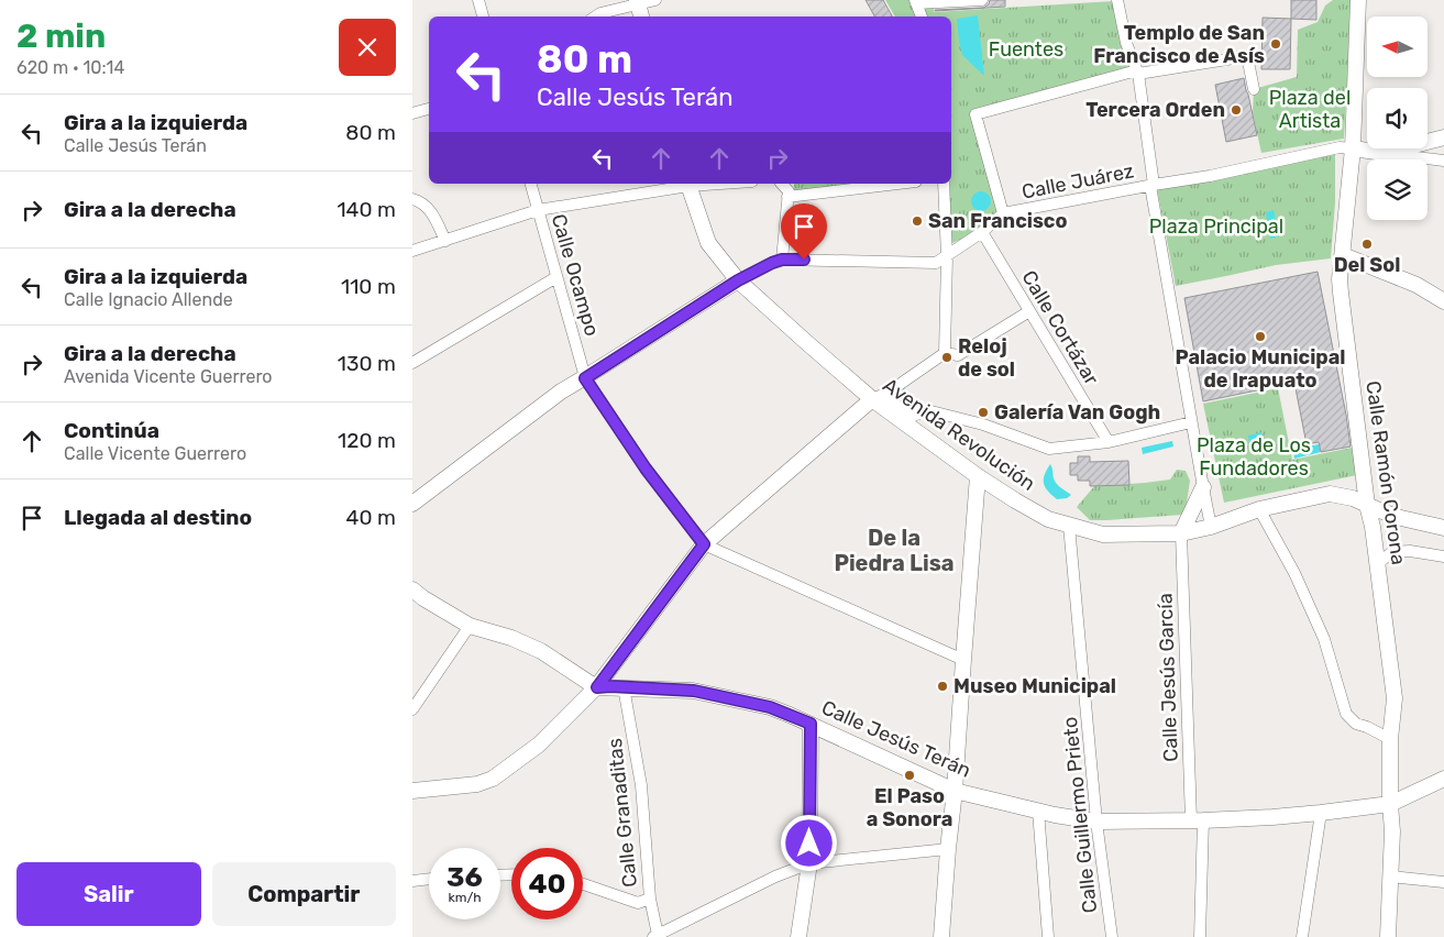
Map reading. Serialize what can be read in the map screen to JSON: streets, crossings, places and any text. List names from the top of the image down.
{
  "streets": {
    "street": [
      "Calle Juárez",
      "Calle Ocampo",
      "Calle Cortázar",
      "Avenida Revolución",
      "Calle Ramón Corona",
      "Calle Jesús García",
      "Calle Jesús Terán",
      "Calle Granaditas",
      "Calle Guillermo Prieto"
    ]
  },
  "crossings": [
    ["Calle Juárez", "Calle Cortázar"],
    ["Calle Juárez", "Calle Ramón Corona"],
    ["Avenida Revolución", "Calle Ramón Corona"],
    ["Avenida Revolución", "Calle Jesús García"],
    ["Avenida Revolución", "Calle Guillermo Prieto"],
    ["Calle Ramón Corona", "Calle Jesús Terán"],
    ["Calle Jesús García", "Calle Jesús Terán"],
    ["Calle Jesús Terán", "Calle Granaditas"],
    ["Calle Jesús Terán", "Calle Guillermo Prieto"]
  ],
  "districts": ["De la Piedra Lisa"],
  "parks": [
    "Fuentes",
    "Plaza del Artista",
    "Plaza Principal",
    "Plaza de Los Fundadores"
  ],
  "places": [
    "Templo de San Francisco de Asís",
    "Tercera Orden",
    "San Francisco",
    "Del Sol",
    "Palacio Municipal de Irapuato",
    "Reloj de sol",
    "Galería Van Gogh",
    "Museo Municipal",
    "El Paso a Sonora"
  ],
  "north": "left",
  "page": {
    "heading": ["2 min", "620 m · 10:14"],
    "turn": ["80 m", "Calle Jesús Terán"],
    "list": [
      {
        "name": "Gira a la izquierda",
        "note": "Calle Jesús Terán",
        "value": "80 m"
      },
      {
        "name": "Gira a la derecha",
        "value": "140 m"
      },
      {
        "name": "Gira a la izquierda",
        "note": "Calle Ignacio Allende",
        "value": "110 m"
      },
      {
        "name": "Gira a la derecha",
        "note": "Avenida Vicente Guerrero",
        "value": "130 m"
      },
      {
        "name": "Continúa",
        "note": "Calle Vicente Guerrero",
        "value": "120 m"
      },
      {
        "name": "Llegada al destino",
        "value": "40 m"
      }
    ],
    "speed": "36 km/h",
    "limit": "40",
    "buttons": ["Salir", "Compartir"]
  }
}
